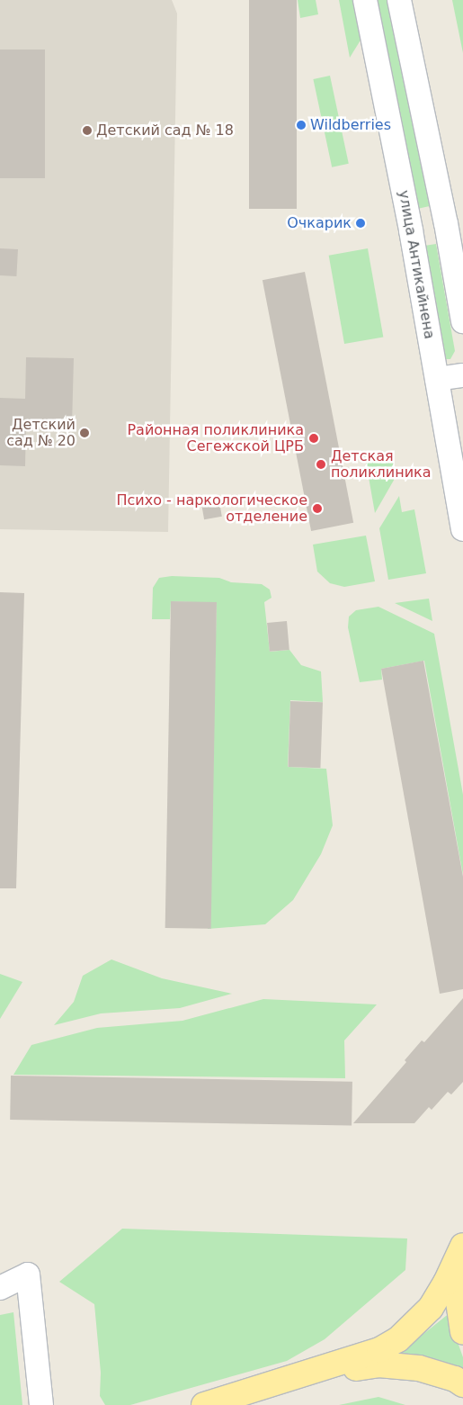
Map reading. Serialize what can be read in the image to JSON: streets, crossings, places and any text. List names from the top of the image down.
{
  "streets": {
    "street": ["улица Антикайнена"]
  },
  "places": [
    "Wildberries",
    "Детский сад № 18",
    "Очкарик",
    "Детский сад № 20",
    "Районная поликлиника Сегежской ЦРБ",
    "Детская поликлиника",
    "Психо - наркологическое отделение"
  ]
}
